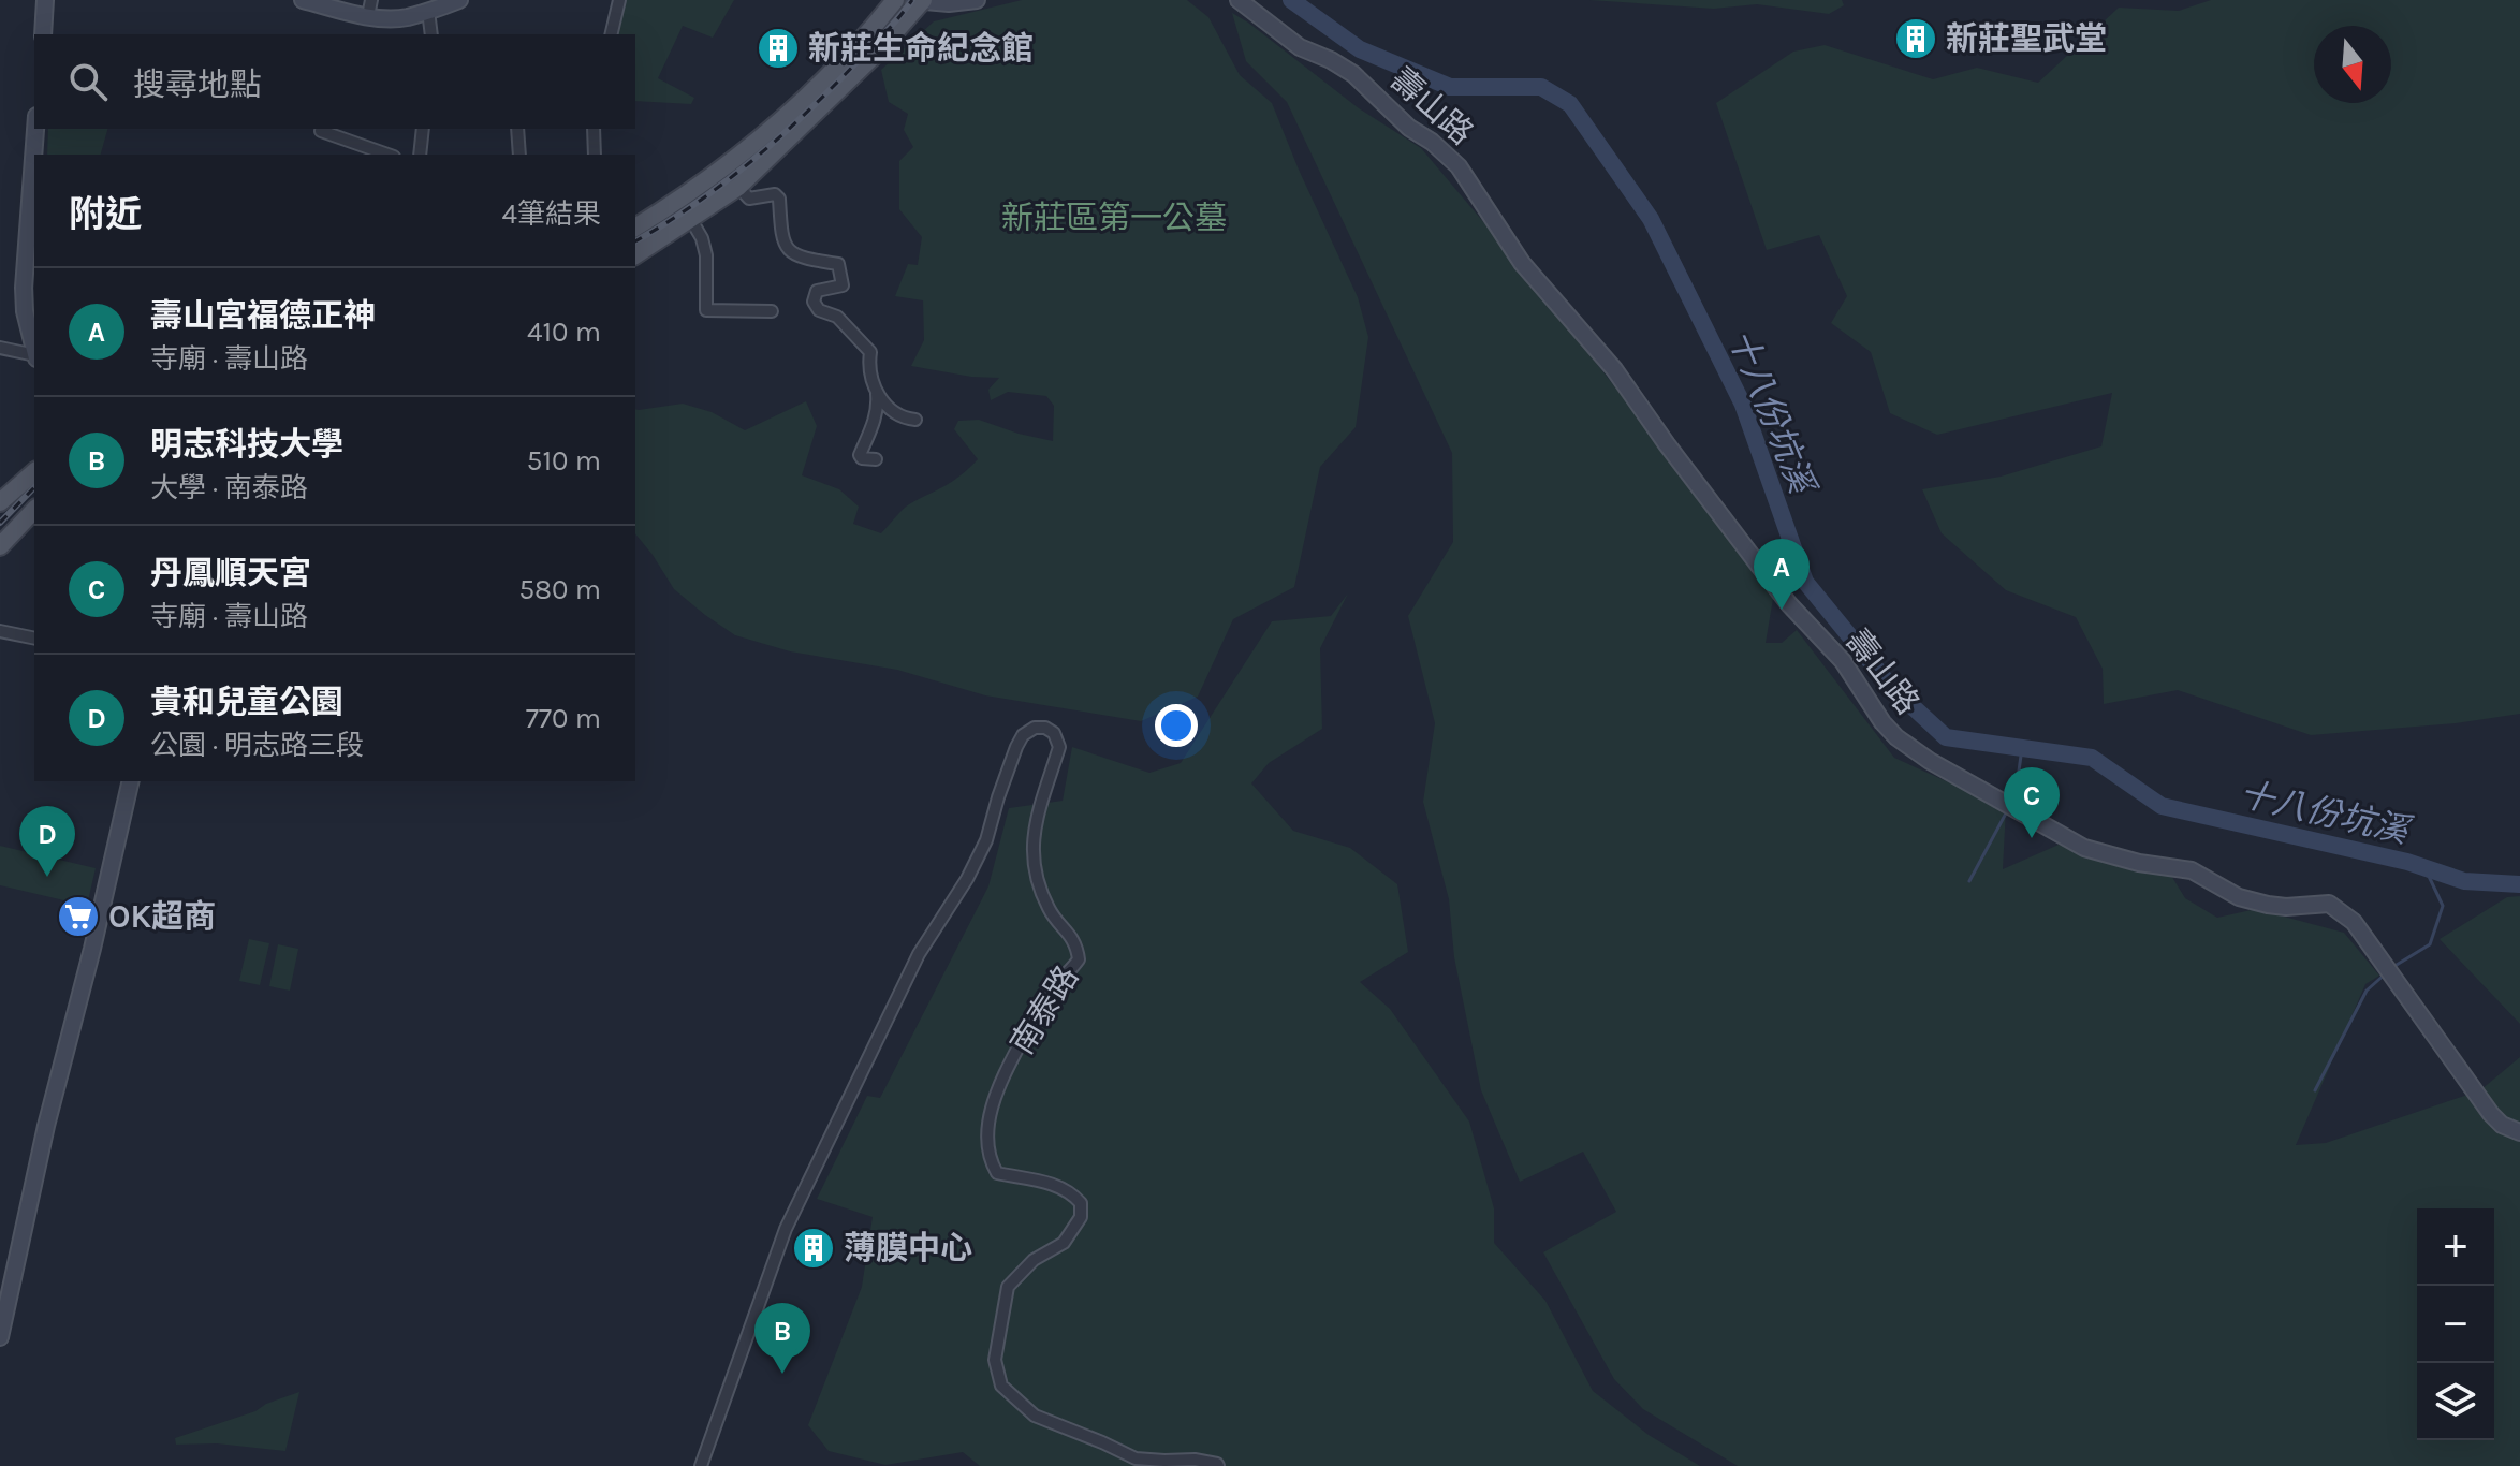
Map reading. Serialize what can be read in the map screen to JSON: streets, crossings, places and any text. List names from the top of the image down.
{
  "streets": {
    "street": ["壽山路", "南泰路"]
  },
  "water": ["十八份坑溪"],
  "parks": ["新莊區第一公墓"],
  "places": {
    "building": ["新莊聖武堂", "新莊生命紀念館", "薄膜中心"],
    "supermarket": ["OK超商"]
  },
  "north": "bottom",
  "page": {
    "search": "搜尋地點",
    "heading": ["附近", "4筆結果"],
    "list": [
      {
        "mark": "A",
        "name": "壽山宮福德正神",
        "note": "寺廟 · 壽山路",
        "value": "410 m"
      },
      {
        "mark": "B",
        "name": "明志科技大學",
        "note": "大學 · 南泰路",
        "value": "510 m"
      },
      {
        "mark": "C",
        "name": "丹鳳順天宮",
        "note": "寺廟 · 壽山路",
        "value": "580 m"
      },
      {
        "mark": "D",
        "name": "貴和兒童公園",
        "note": "公園 · 明志路三段",
        "value": "770 m"
      }
    ],
    "pins": [
      "A",
      "C",
      "D",
      "B"
    ],
    "map_buttons": ["+", "−"]
  }
}
